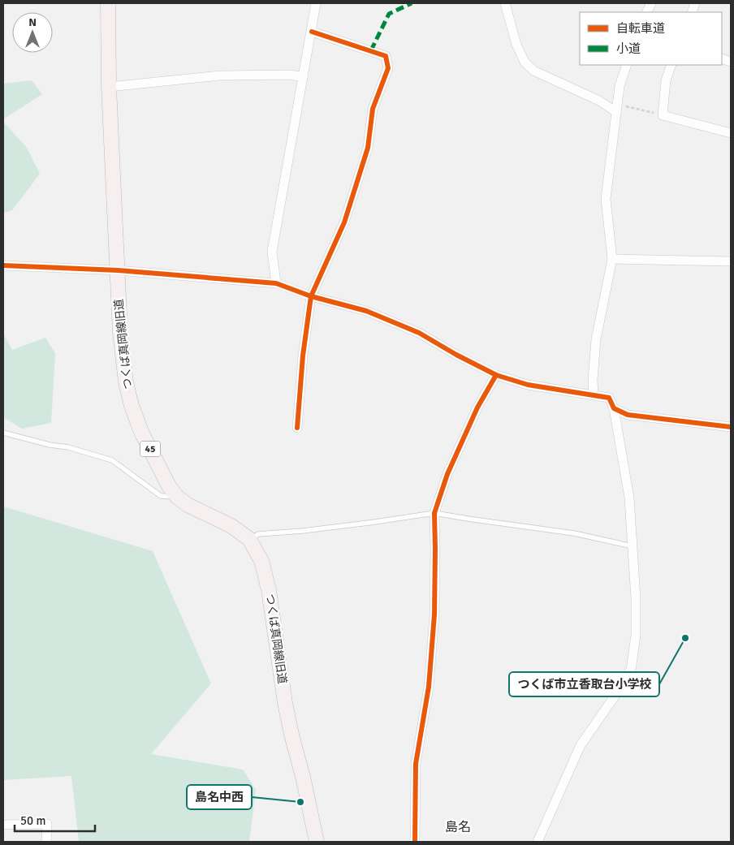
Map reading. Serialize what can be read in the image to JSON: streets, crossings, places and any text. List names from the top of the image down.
{
  "streets": {
    "main road": ["つくば真岡線旧道", "45"]
  },
  "districts": ["島名"],
  "places": ["つくば市立香取台小学校", "島名中西"],
  "legend": ["自転車道", "小道"],
  "scale_bar": "50 m",
  "north": "top"
}
